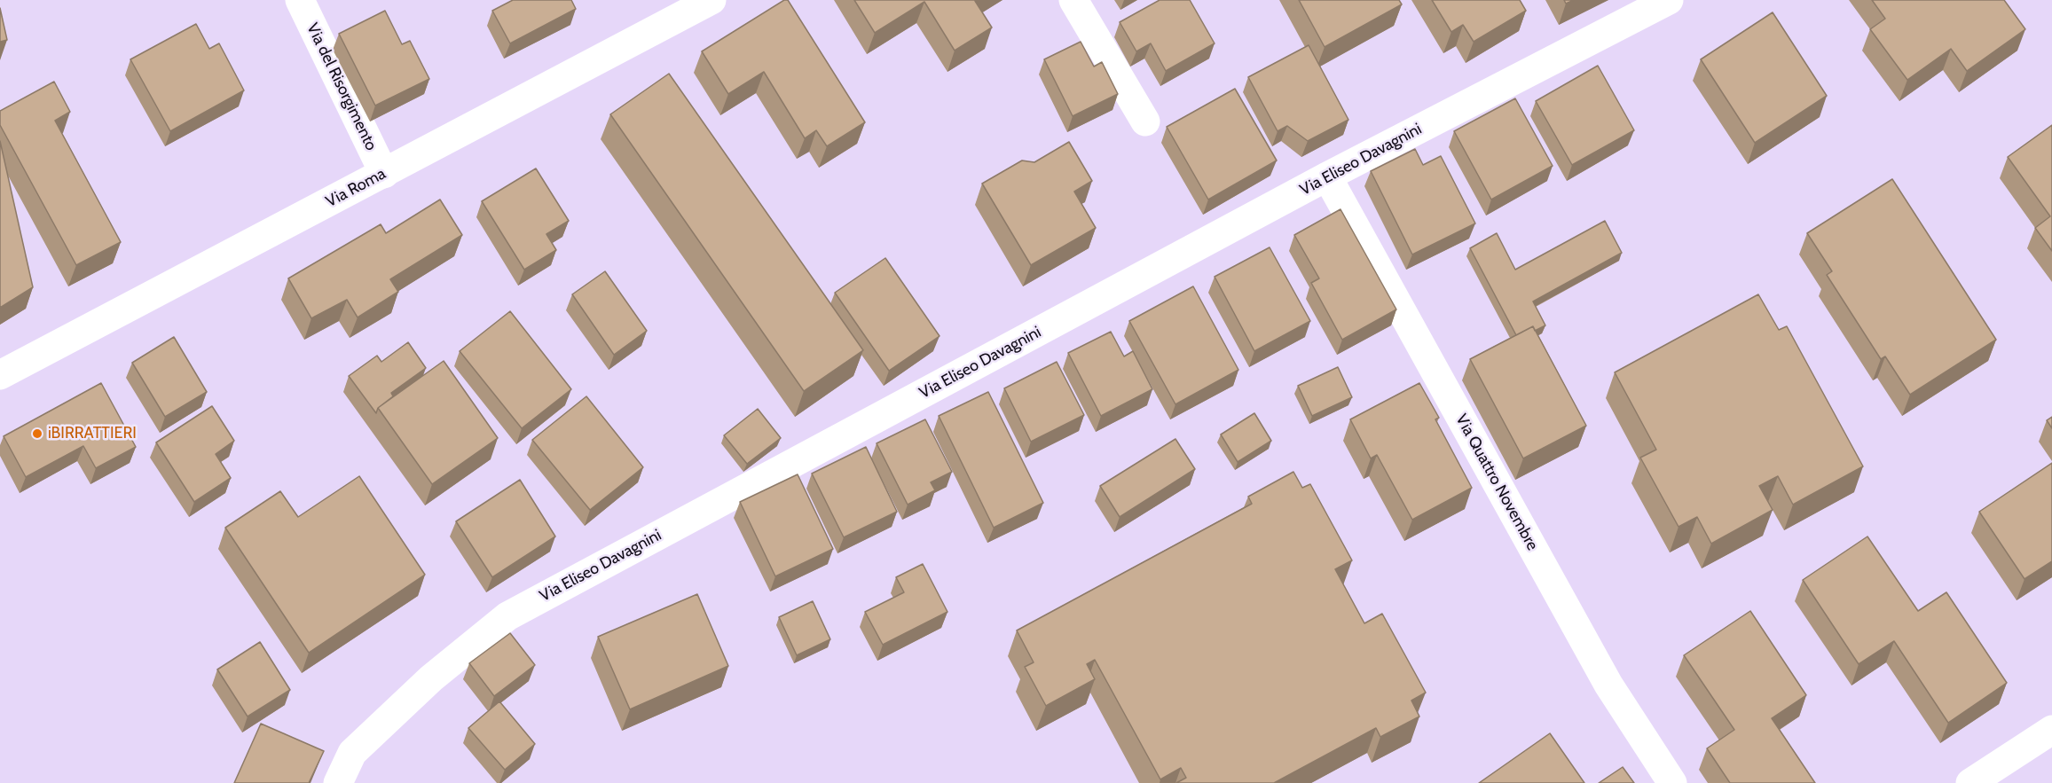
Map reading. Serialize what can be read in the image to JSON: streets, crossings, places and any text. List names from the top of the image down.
{
  "streets": {
    "street": [
      "Via del Risorgimento",
      "Via Eliseo Davagnini",
      "Via Roma",
      "Via Quattro Novembre"
    ]
  },
  "crossings": [
    ["Via del Risorgimento", "Via Roma"],
    ["Via Eliseo Davagnini", "Via Quattro Novembre"]
  ],
  "places": ["iBIRRATTIERI"]
}
